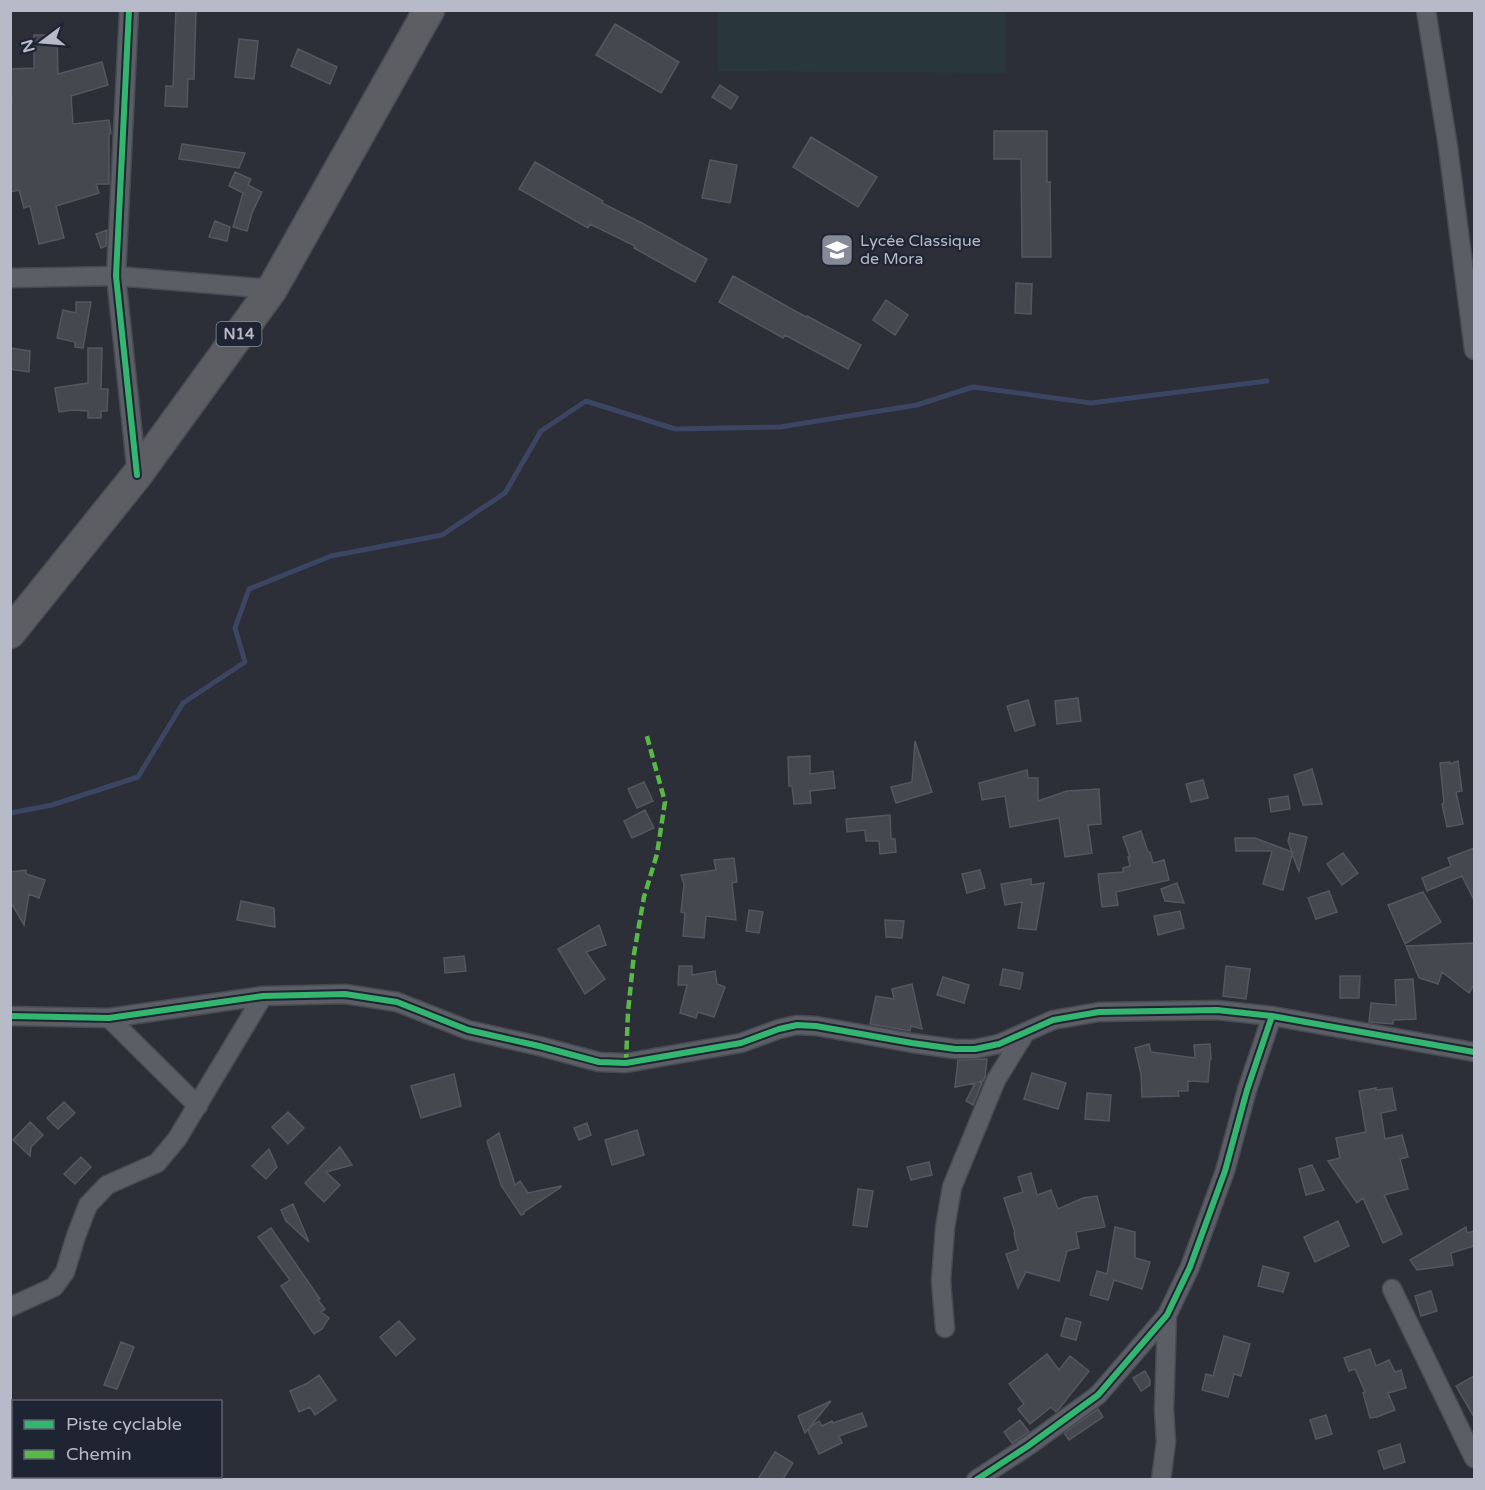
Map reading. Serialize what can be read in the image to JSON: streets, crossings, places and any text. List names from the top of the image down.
{
  "streets": {
    "highway": ["N14"]
  },
  "places": {
    "school or university": ["Lycée Classique de Mora"]
  },
  "legend": ["Piste cyclable", "Chemin"],
  "north": "left"
}
